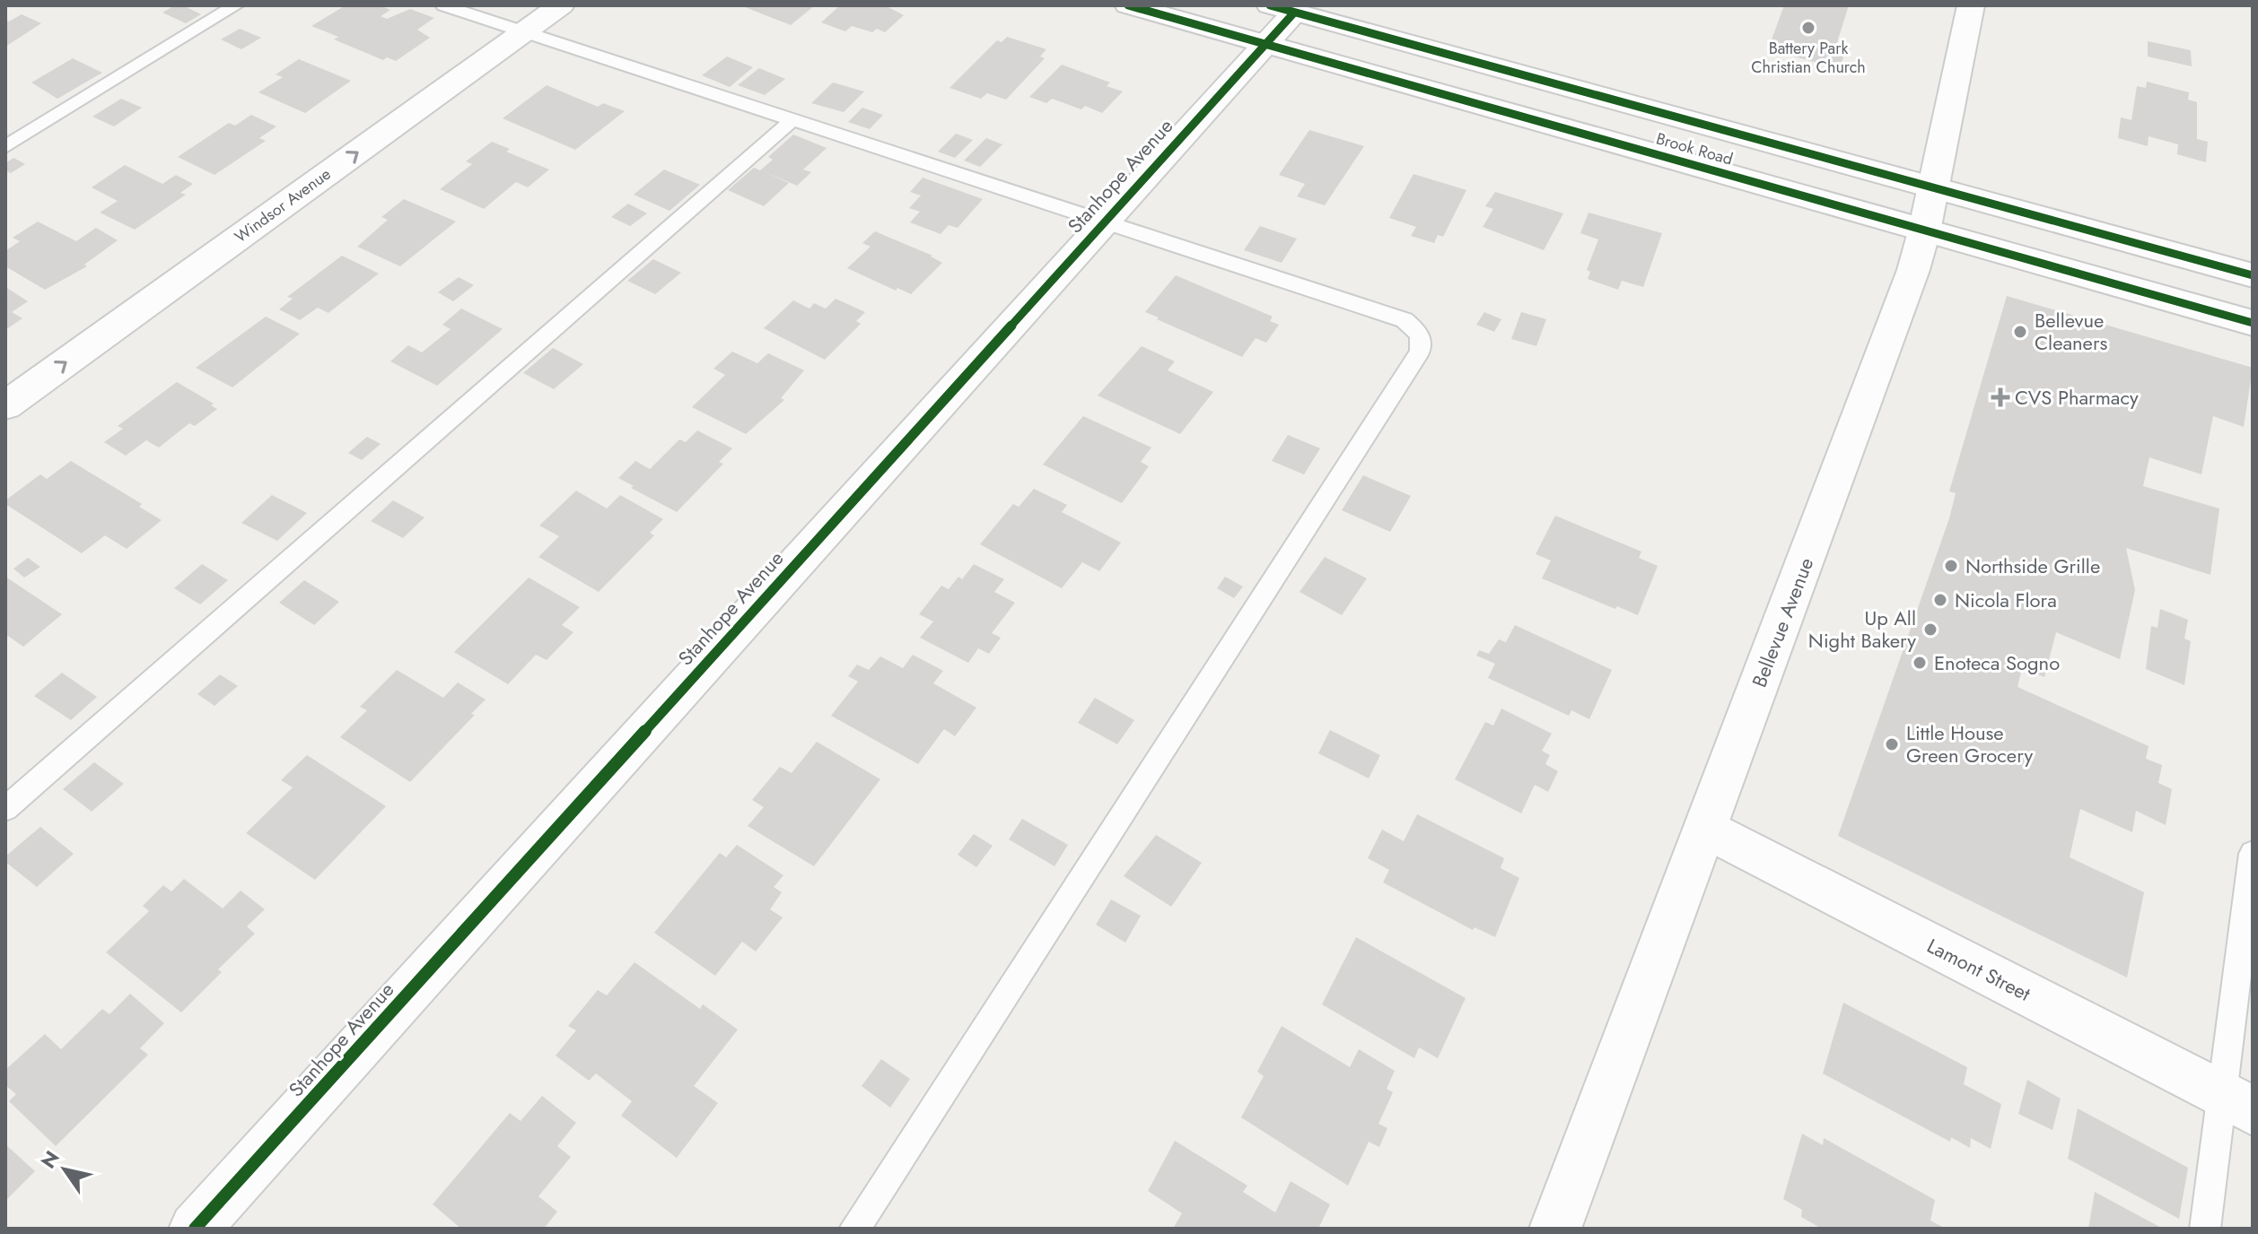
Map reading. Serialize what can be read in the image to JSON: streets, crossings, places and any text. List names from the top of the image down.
{
  "streets": {
    "street": [
      "Brook Road",
      "Stanhope Avenue",
      "Windsor Avenue",
      "Bellevue Avenue",
      "Lamont Street"
    ]
  },
  "crossings": [
    ["Brook Road", "Stanhope Avenue"],
    ["Brook Road", "Bellevue Avenue"],
    ["Bellevue Avenue", "Lamont Street"]
  ],
  "one_way": ["Windsor Avenue"],
  "places": {
    "other": [
      "Battery Park Christian Church",
      "Bellevue Cleaners",
      "Northside Grille",
      "Nicola Flora",
      "Up All Night Bakery",
      "Enoteca Sogno",
      "Little House Green Grocery"
    ],
    "health": ["CVS Pharmacy"]
  },
  "north": "top left"
}
